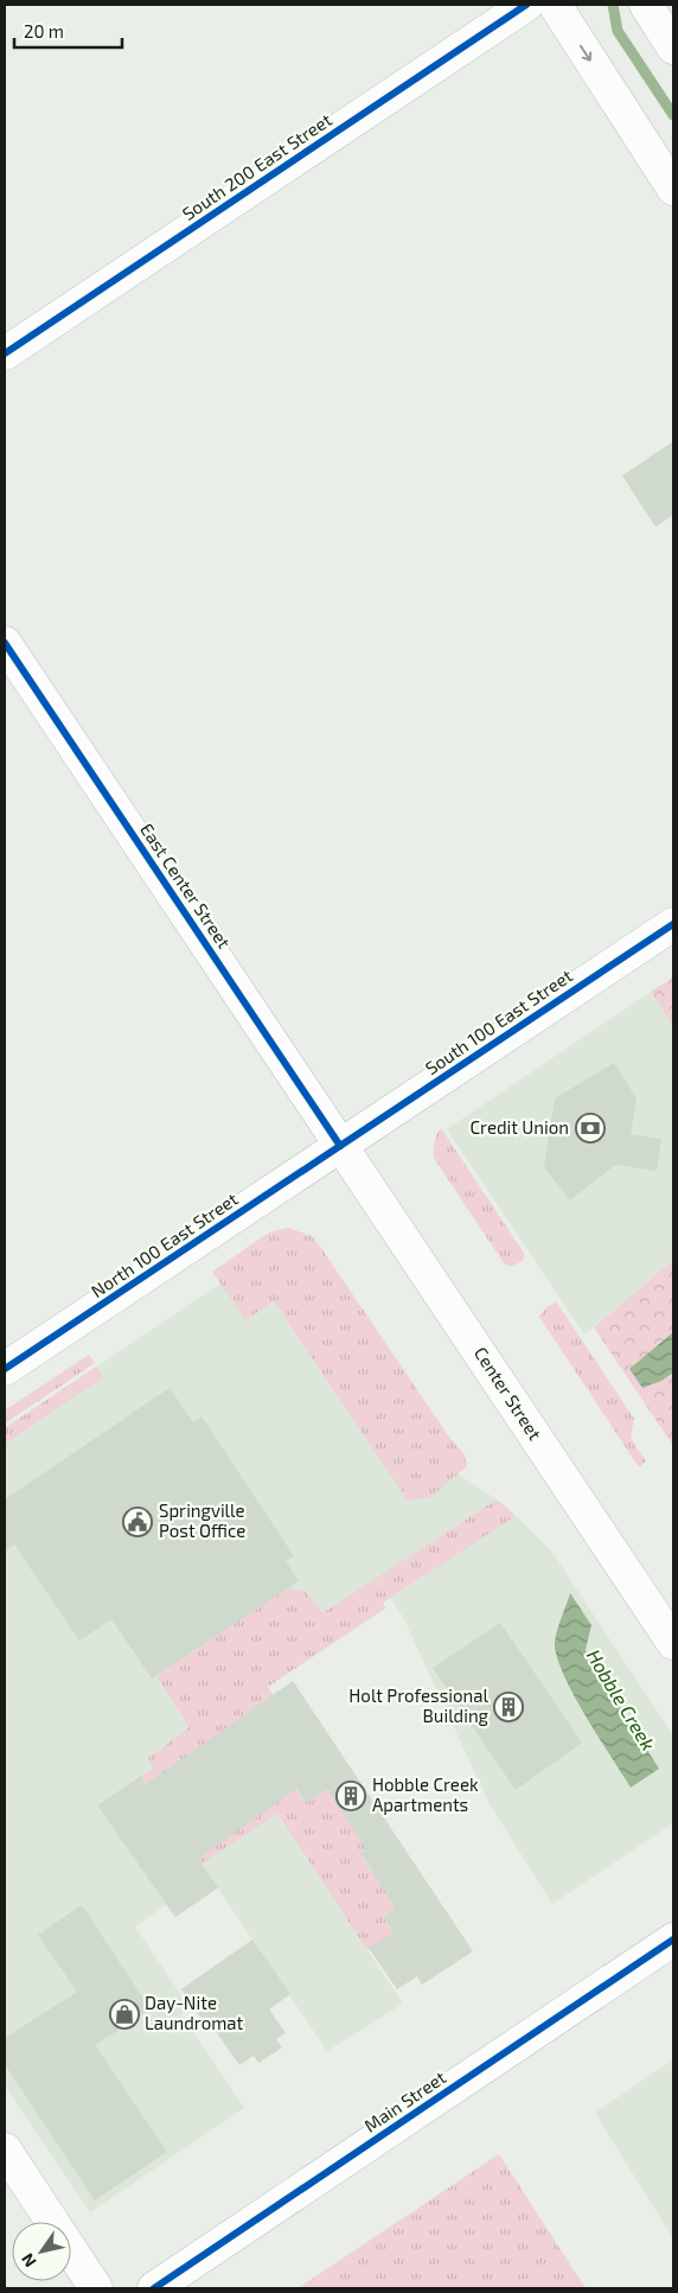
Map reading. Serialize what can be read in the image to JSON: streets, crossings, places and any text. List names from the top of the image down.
{
  "streets": {
    "street": [
      "South 200 East Street",
      "East Center Street",
      "South 100 East Street",
      "North 100 East Street",
      "Center Street",
      "Main Street"
    ]
  },
  "crossings": [
    ["East Center Street", "South 100 East Street"],
    ["East Center Street", "North 100 East Street"],
    ["East Center Street", "Center Street"],
    ["South 100 East Street", "North 100 East Street"],
    ["South 100 East Street", "Center Street"],
    ["North 100 East Street", "Center Street"]
  ],
  "water": ["Hobble Creek"],
  "places": {
    "bank": ["Credit Union"],
    "public building": ["Springville Post Office"],
    "building": ["Holt Professional Building", "Hobble Creek Apartments"],
    "shop": ["Day-Nite Laundromat"]
  },
  "scale_bar": "20 m",
  "north": "bottom left"
}
